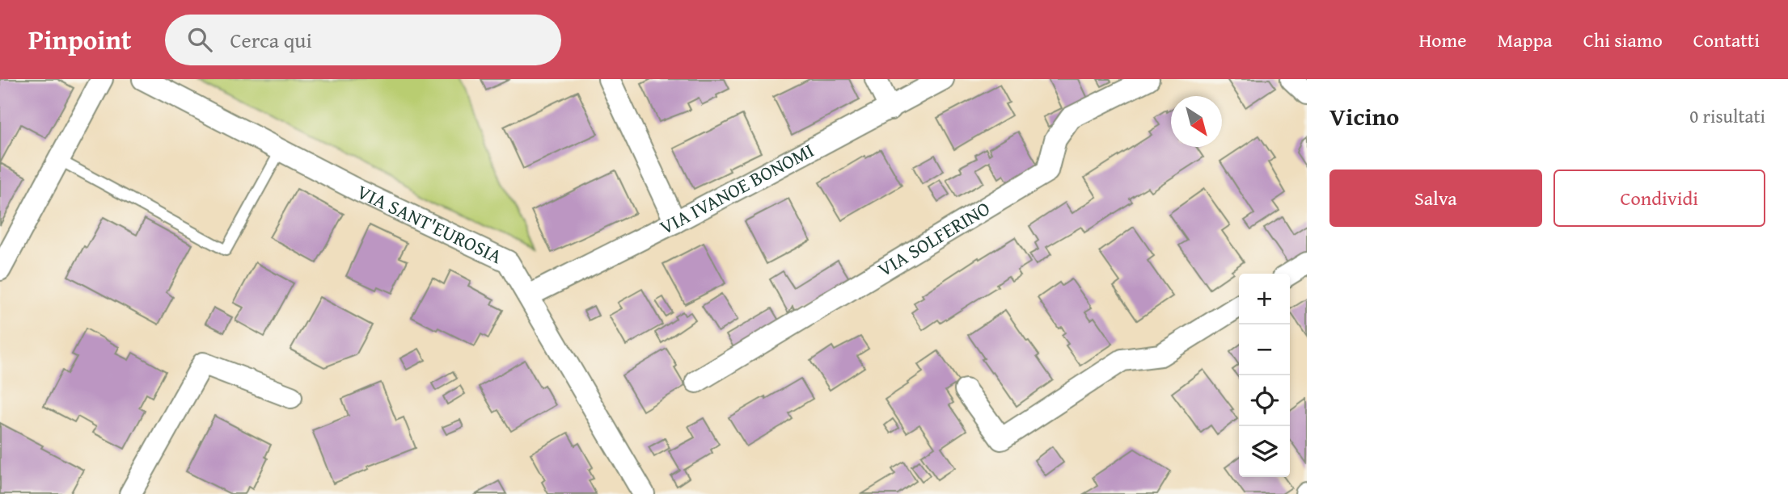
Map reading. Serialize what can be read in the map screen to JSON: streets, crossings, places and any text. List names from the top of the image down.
{
  "streets": {
    "street": ["VIA IVANOE BONOMI", "VIA SANT'EUROSIA", "VIA SOLFERINO"]
  },
  "crossings": [
    ["VIA IVANOE BONOMI", "VIA SANT'EUROSIA"]
  ],
  "north": "bottom right",
  "page": {
    "header": "Pinpoint",
    "search": "Cerca qui",
    "nav": [
      "Home",
      "Mappa",
      "Chi siamo",
      "Contatti"
    ],
    "heading": ["Vicino", "0 risultati"],
    "buttons": ["Salva", "Condividi"],
    "map_buttons": ["+", "−"]
  }
}
